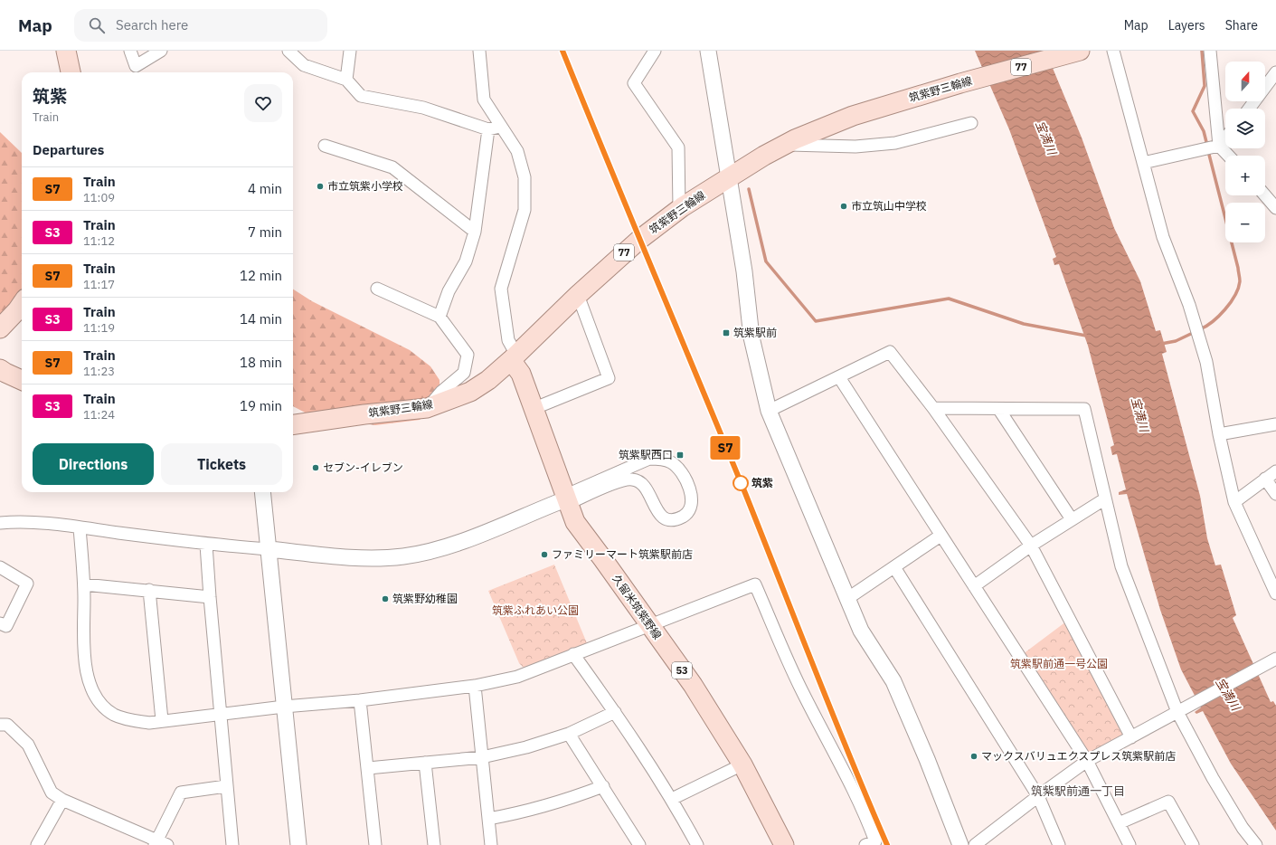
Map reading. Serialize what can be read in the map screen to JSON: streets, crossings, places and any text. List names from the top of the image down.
{
  "streets": {
    "main road": [
      "77",
      "筑紫野三輪線",
      "久留米筑紫野線",
      "53"
    ]
  },
  "crossings": [
    ["筑紫野三輪線", "久留米筑紫野線"]
  ],
  "districts": ["筑紫駅前通一丁目"],
  "water": ["宝満川"],
  "parks": ["筑紫ふれあい公園", "筑紫駅前通一号公園"],
  "places": {
    "other": [
      "市立筑紫小学校",
      "市立筑山中学校",
      "セブン-イレブン",
      "筑紫",
      "ファミリーマート筑紫駅前店",
      "筑紫野幼稚園",
      "マックスバリュエクスプレス筑紫駅前店"
    ],
    "transit": ["筑紫駅前", "筑紫駅西口"]
  },
  "north": "top",
  "page": {
    "header": "Map",
    "search": "Search here",
    "nav": ["Map", "Layers", "Share"],
    "on_map": "S7",
    "map_buttons": ["+", "−"],
    "heading": [
      ["筑紫", "Train"],
      "Departures"
    ],
    "list": [
      {
        "mark": "S7",
        "name": "Train",
        "note": "11:09",
        "value": "4 min"
      },
      {
        "mark": "S3",
        "name": "Train",
        "note": "11:12",
        "value": "7 min"
      },
      {
        "mark": "S7",
        "name": "Train",
        "note": "11:17",
        "value": "12 min"
      },
      {
        "mark": "S3",
        "name": "Train",
        "note": "11:19",
        "value": "14 min"
      },
      {
        "mark": "S7",
        "name": "Train",
        "note": "11:23",
        "value": "18 min"
      },
      {
        "mark": "S3",
        "name": "Train",
        "note": "11:24",
        "value": "19 min"
      }
    ],
    "buttons": ["Directions", "Tickets"]
  }
}
